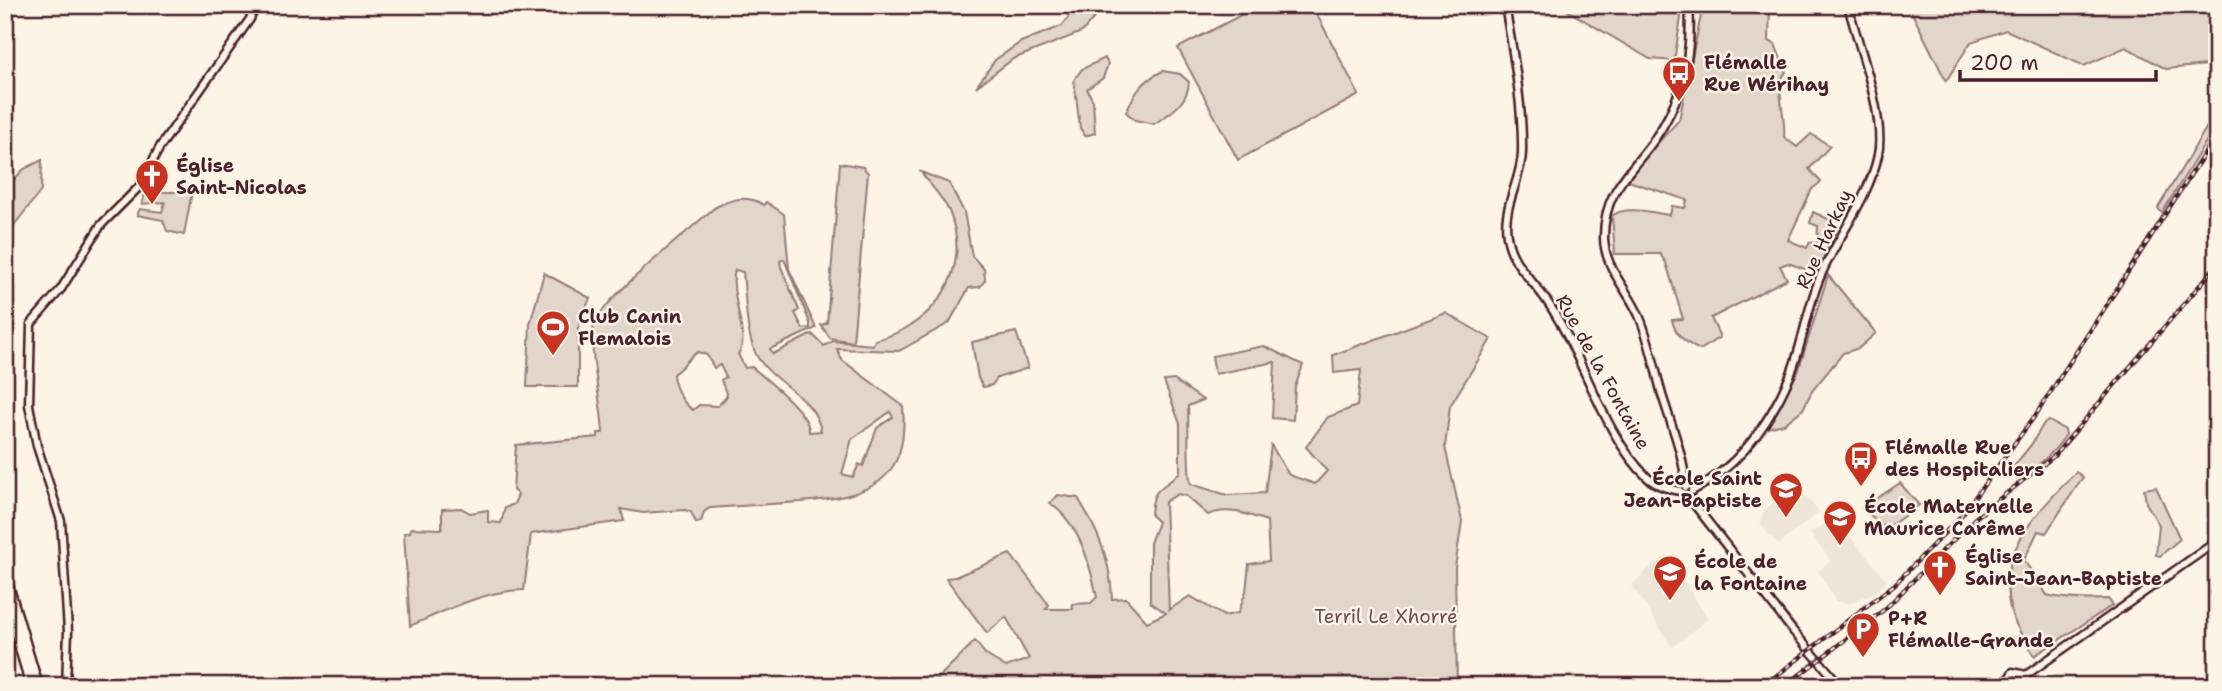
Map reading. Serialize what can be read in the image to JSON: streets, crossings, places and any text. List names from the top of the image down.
{
  "streets": {
    "street": ["Rue Harkay", "Rue de la Fontaine"]
  },
  "crossings": [
    ["Rue Harkay", "Rue de la Fontaine"]
  ],
  "parks": ["Terril Le Xhorré"],
  "places": {
    "bus stop": ["Flémalle Rue Wérihay", "Flémalle Rue des Hospitaliers"],
    "church": ["Église Saint-Nicolas", "Église Saint-Jean-Baptiste"],
    "sports": ["Club Canin Flemalois"],
    "school or university": ["École Saint Jean-Baptiste", "École Maternelle Maurice Carême", "École de la Fontaine"],
    "parking": ["P+R Flémalle-Grande"]
  },
  "scale_bar": "200 m"
}
